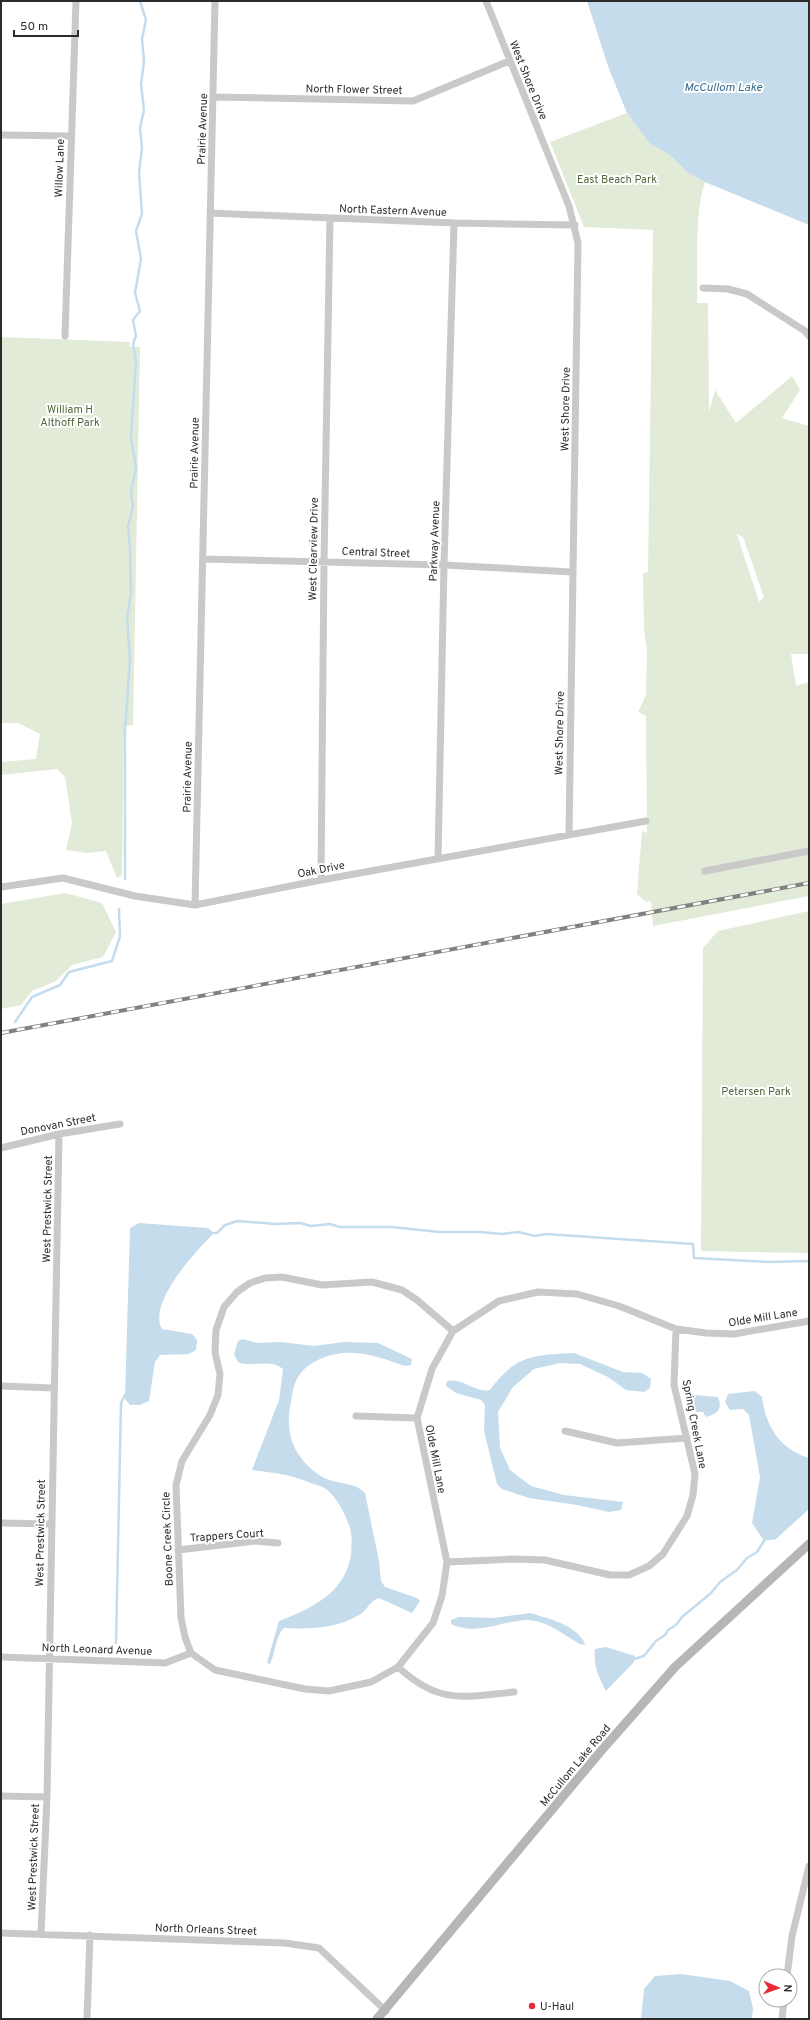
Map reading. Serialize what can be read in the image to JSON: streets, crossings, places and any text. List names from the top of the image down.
{
  "streets": {
    "street": [
      "West Shore Drive",
      "North Flower Street",
      "Prairie Avenue",
      "Willow Lane",
      "North Eastern Avenue",
      "Parkway Avenue",
      "West Clearview Drive",
      "Central Street",
      "Oak Drive",
      "Donovan Street",
      "West Prestwick Street",
      "Olde Mill Lane",
      "Spring Creek Lane",
      "Trappers Court",
      "Boone Creek Circle",
      "North Leonard Avenue",
      "McCullom Lake Road",
      "North Orleans Street"
    ]
  },
  "crossings": [
    ["West Shore Drive", "North Flower Street"],
    ["West Shore Drive", "North Eastern Avenue"],
    ["West Shore Drive", "Central Street"],
    ["West Shore Drive", "Oak Drive"],
    ["North Flower Street", "Prairie Avenue"],
    ["Prairie Avenue", "North Eastern Avenue"],
    ["Prairie Avenue", "Central Street"],
    ["Prairie Avenue", "Oak Drive"],
    ["North Eastern Avenue", "Parkway Avenue"],
    ["North Eastern Avenue", "West Clearview Drive"],
    ["Parkway Avenue", "Central Street"],
    ["Parkway Avenue", "Oak Drive"],
    ["West Clearview Drive", "Central Street"],
    ["West Clearview Drive", "Oak Drive"],
    ["Donovan Street", "West Prestwick Street"],
    ["West Prestwick Street", "North Leonard Avenue"],
    ["West Prestwick Street", "North Orleans Street"],
    ["Olde Mill Lane", "Spring Creek Lane"],
    ["Olde Mill Lane", "Boone Creek Circle"],
    ["Olde Mill Lane", "North Leonard Avenue"],
    ["Trappers Court", "Boone Creek Circle"],
    ["Boone Creek Circle", "North Leonard Avenue"],
    ["McCullom Lake Road", "North Orleans Street"]
  ],
  "water": ["McCullom Lake"],
  "parks": ["East Beach Park", "William H Althoff Park", "Petersen Park"],
  "places": ["U-Haul"],
  "scale_bar": "50 m",
  "north": "right"
}
